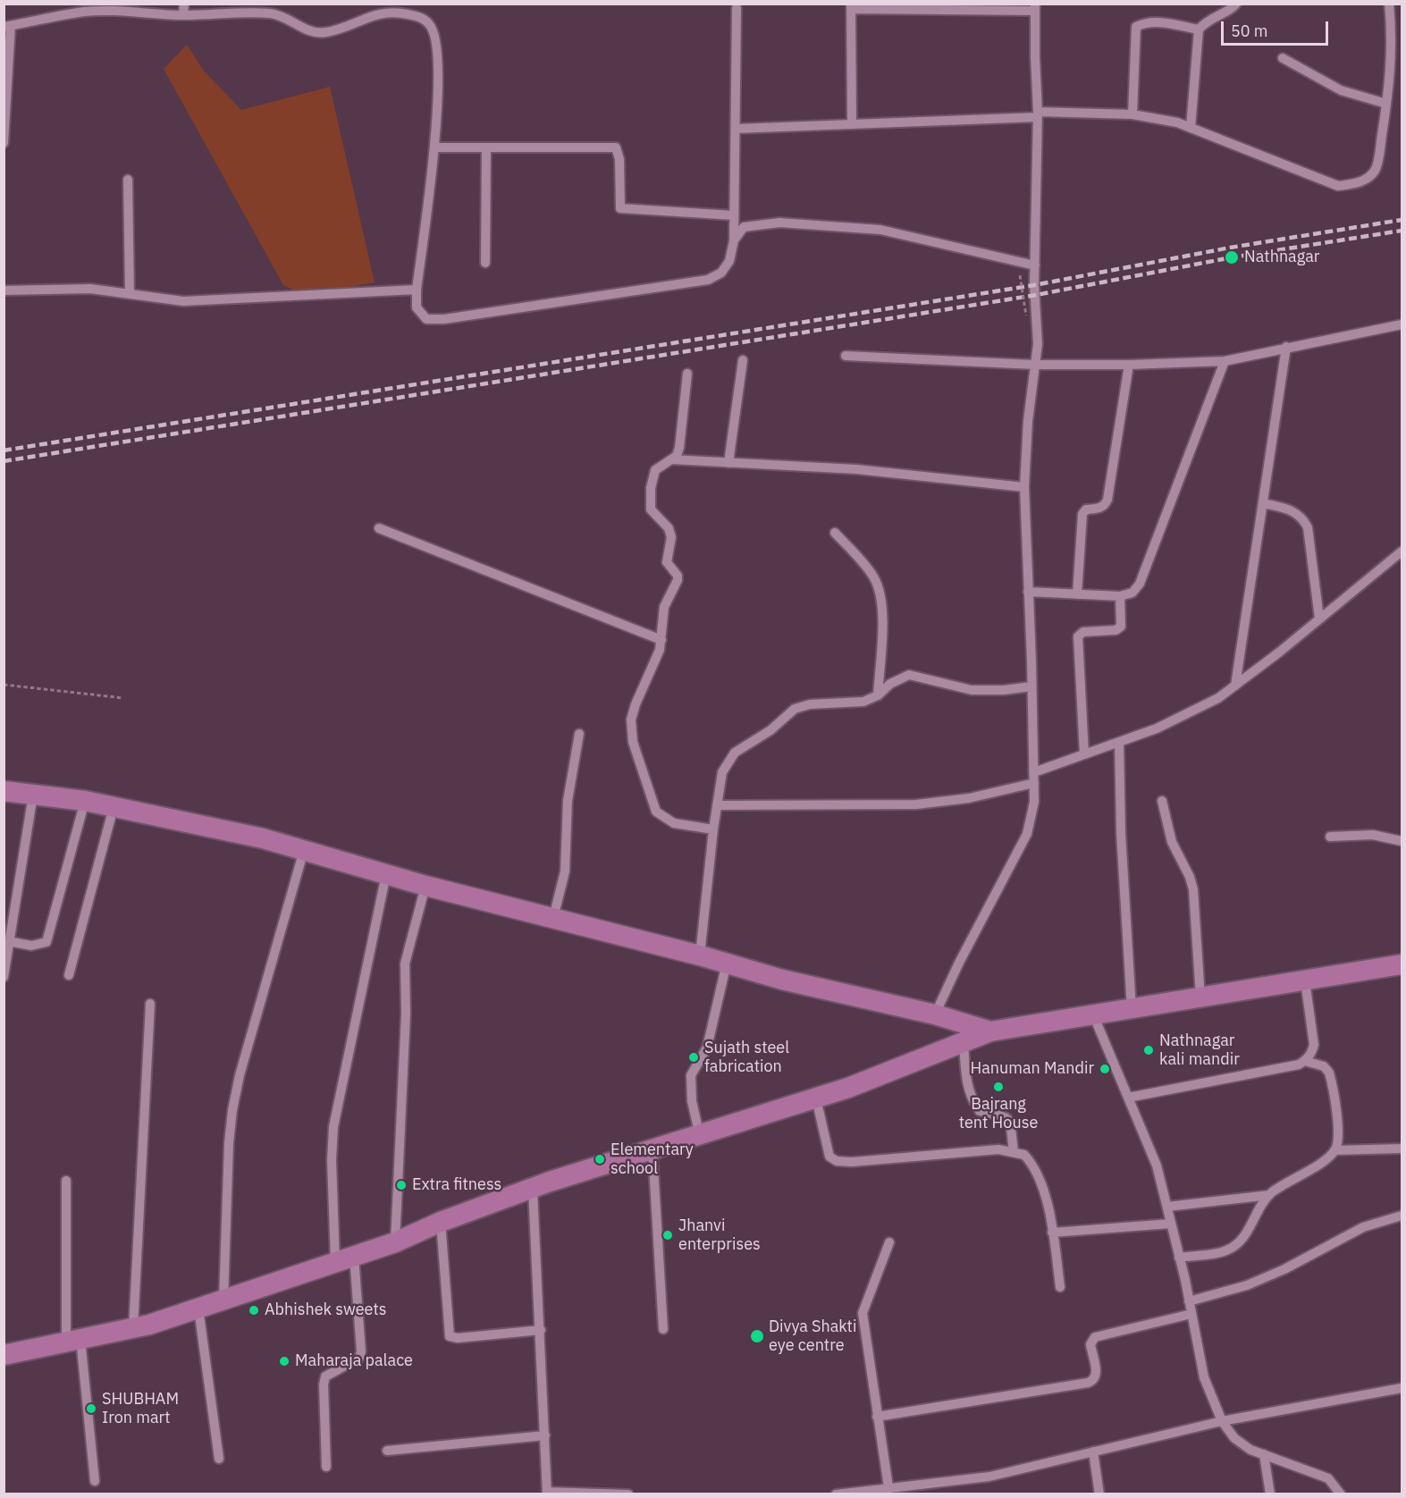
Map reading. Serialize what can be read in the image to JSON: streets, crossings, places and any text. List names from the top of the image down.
{
  "places": [
    "Nathnagar",
    "Nathnagar kali mandir",
    "Sujath steel fabrication",
    "Hanuman Mandir",
    "Bajrang tent House",
    "Elementary school",
    "Extra fitness",
    "Jhanvi enterprises",
    "Abhishek sweets",
    "Divya Shakti eye centre",
    "Maharaja palace",
    "SHUBHAM Iron mart"
  ],
  "scale_bar": "50 m"
}
